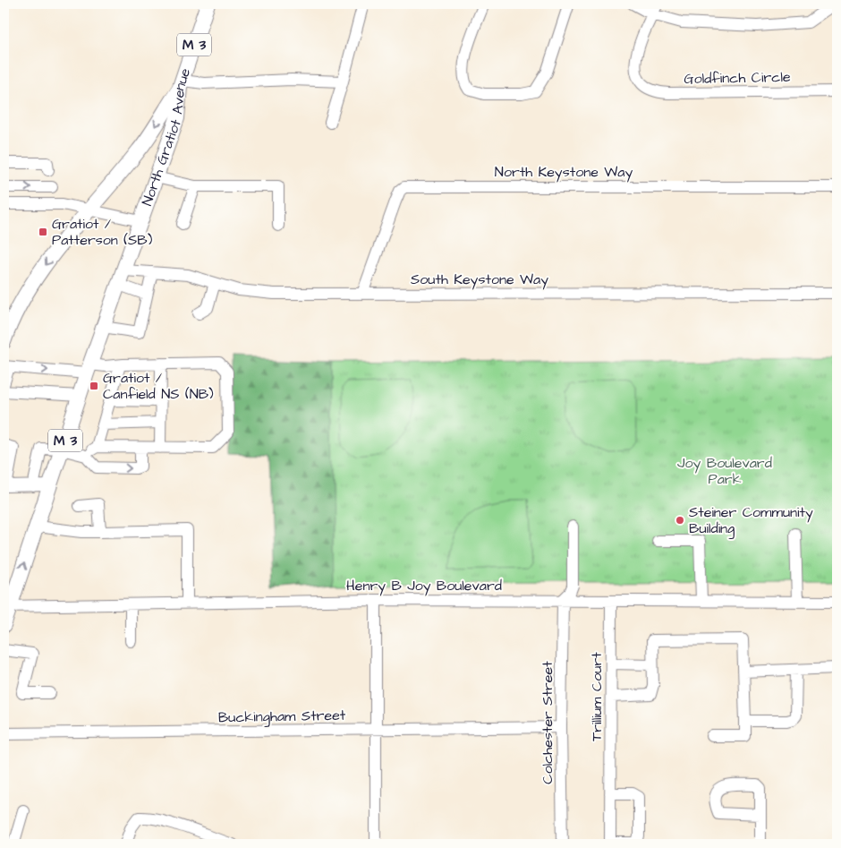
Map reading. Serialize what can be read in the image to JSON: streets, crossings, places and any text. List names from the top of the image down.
{
  "streets": {
    "main road": ["M 3", "North Gratiot Avenue"],
    "street": [
      "Goldfinch Circle",
      "North Keystone Way",
      "South Keystone Way",
      "Henry B Joy Boulevard",
      "Trillium Court",
      "Buckingham Street",
      "Colchester Street"
    ]
  },
  "crossings": [
    ["M 3", "North Gratiot Avenue"],
    ["North Gratiot Avenue", "South Keystone Way"],
    ["North Gratiot Avenue", "Henry B Joy Boulevard"],
    ["North Keystone Way", "South Keystone Way"],
    ["Henry B Joy Boulevard", "Trillium Court"],
    ["Henry B Joy Boulevard", "Colchester Street"],
    ["Buckingham Street", "Colchester Street"]
  ],
  "parks": ["Joy Boulevard Park"],
  "places": {
    "transit": ["Gratiot / Patterson (SB)", "Gratiot / Canfield NS (NB)"],
    "other": ["Steiner Community Building"]
  }
}
